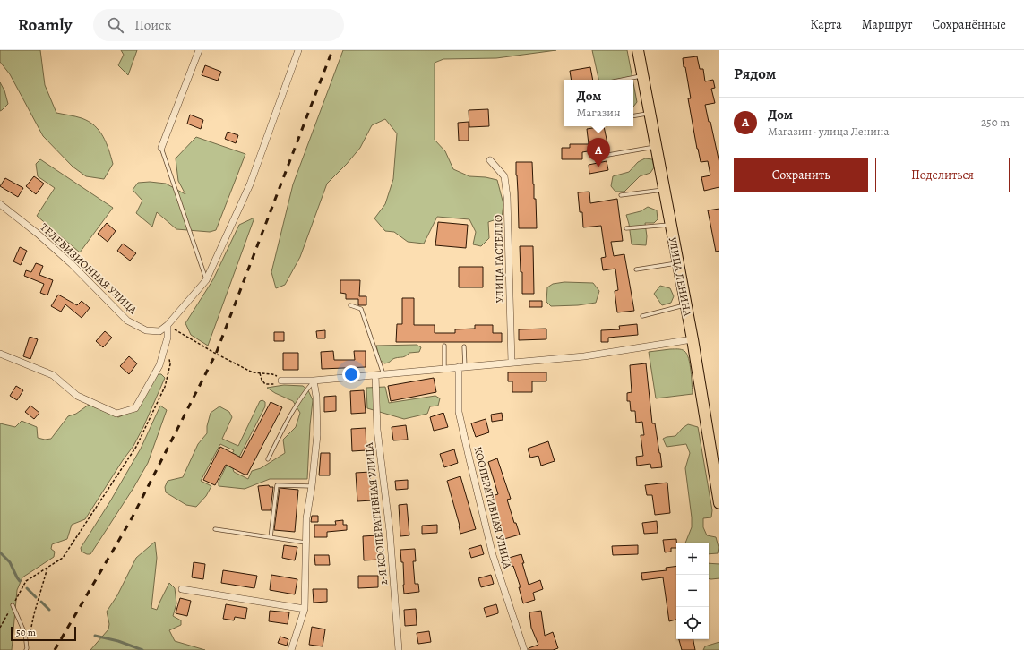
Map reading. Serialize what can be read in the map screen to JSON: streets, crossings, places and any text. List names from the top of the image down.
{
  "streets": {
    "main road": ["УЛИЦА ЛЕНИНА"],
    "street": [
      "УЛИЦА ГАСТЕЛЛО",
      "ТЕЛЕВИЗИОННАЯ УЛИЦА",
      "КООПЕРАТИВНАЯ УЛИЦА",
      "2-Я КООПЕРАТИВНАЯ УЛИЦА"
    ]
  },
  "scale_bar": "50 m",
  "page": {
    "header": "Roamly",
    "search": "Поиск",
    "nav": ["Карта", "Маршрут", "Сохранённые"],
    "heading": "Рядом",
    "popup": ["Дом", "Магазин"],
    "list": [
      {
        "mark": "A",
        "name": "Дом",
        "note": "Магазин · улица Ленина",
        "value": "250 m"
      }
    ],
    "pins": "A",
    "buttons": ["Сохранить", "Поделиться"],
    "map_buttons": ["+", "−"],
    "scale": "50 m"
  }
}
